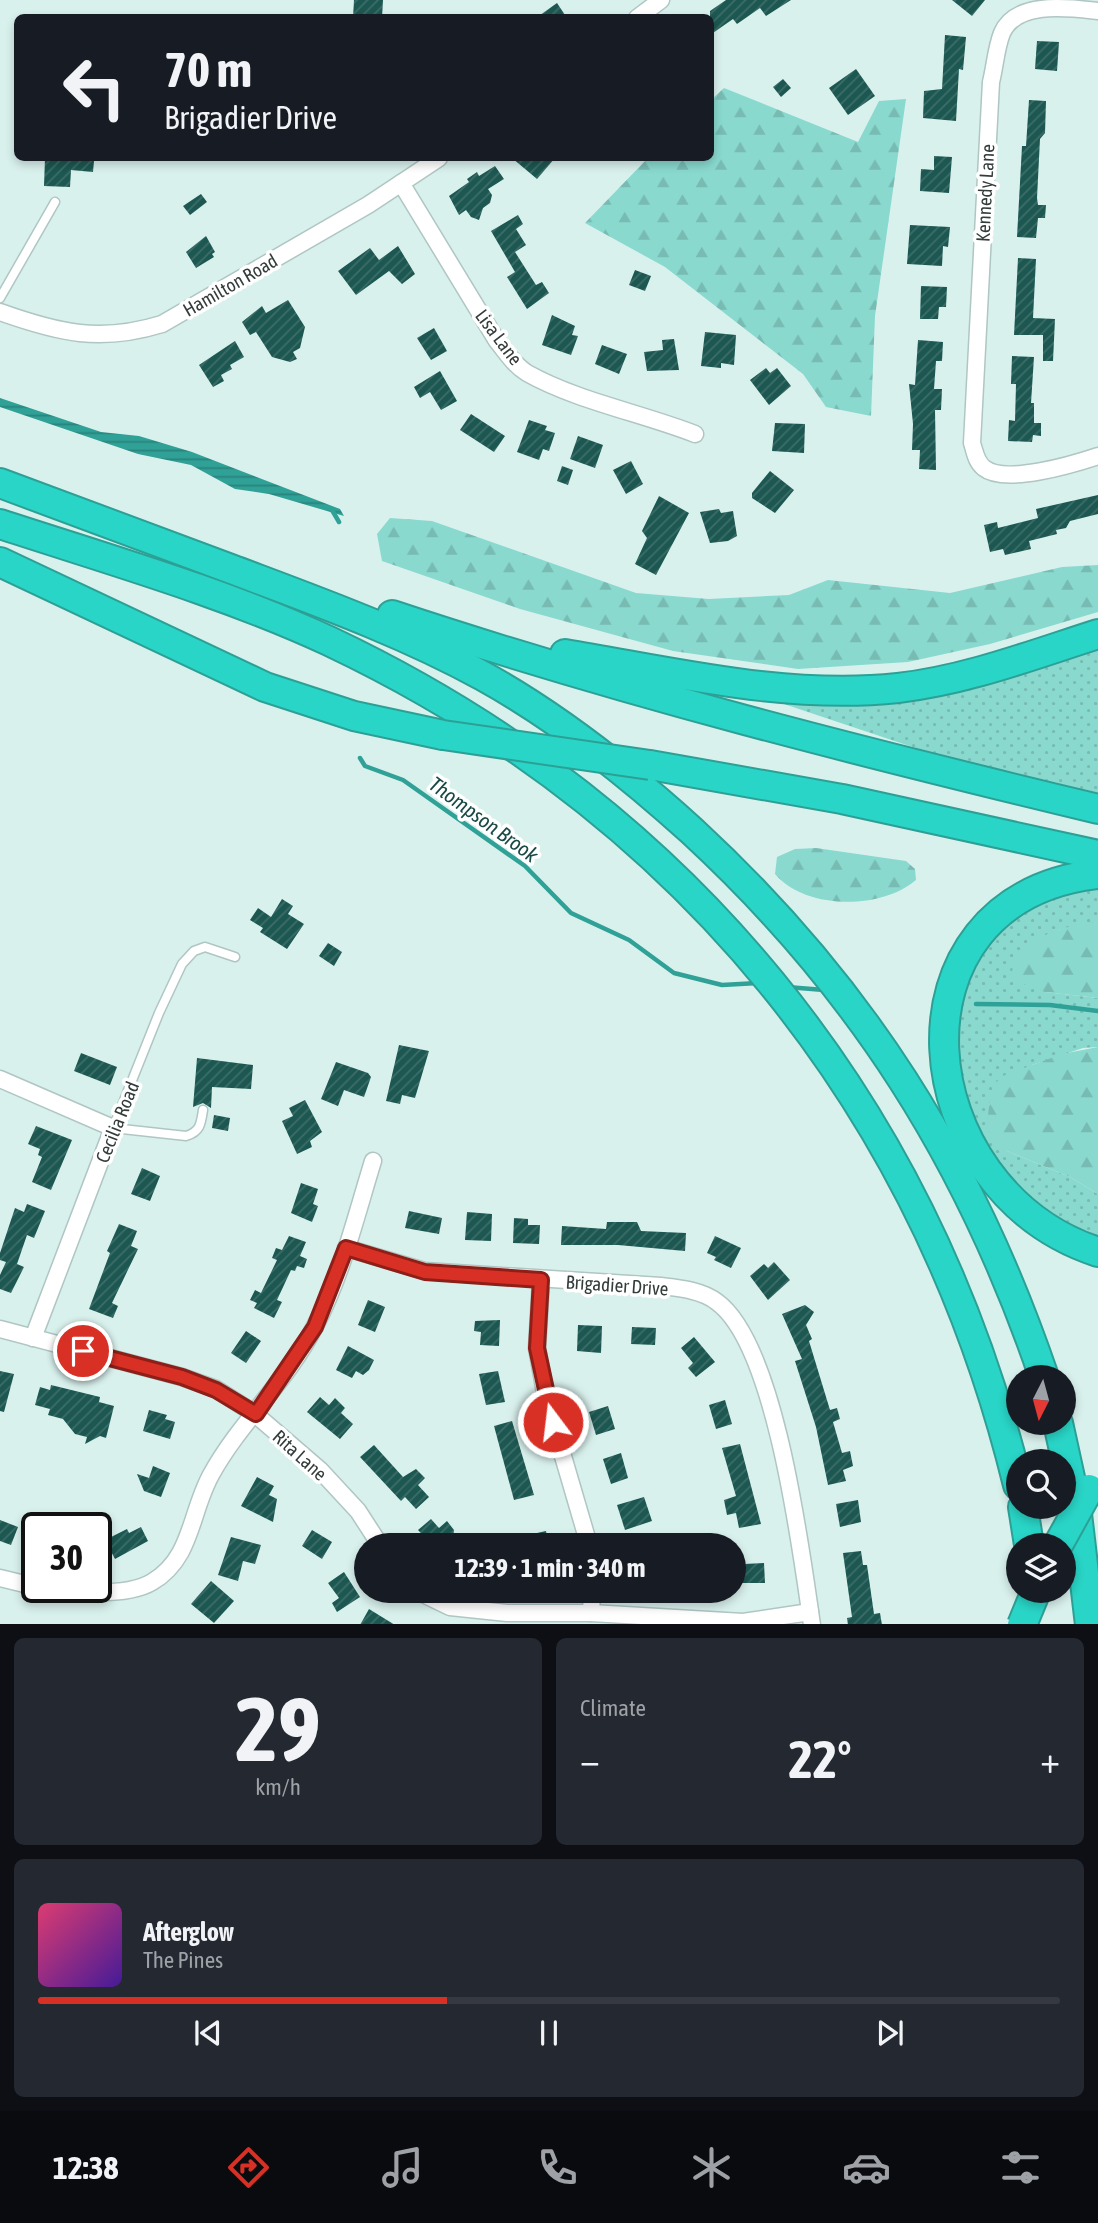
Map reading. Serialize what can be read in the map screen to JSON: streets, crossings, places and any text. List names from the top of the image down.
{
  "streets": {
    "street": [
      "Kennedy Lane",
      "Hamilton Road",
      "Lisa Lane",
      "Cecilia Road",
      "Brigadier Drive",
      "Rita Lane"
    ]
  },
  "crossings": [
    ["Hamilton Road", "Lisa Lane"],
    ["Cecilia Road", "Rita Lane"]
  ],
  "water": ["Thompson Brook"],
  "north": "bottom",
  "page": {
    "turn": ["70 m", "Brigadier Drive"],
    "limit": "30",
    "trip": "12:39 · 1 min · 340 m",
    "tile": [
      ["29", "km/h"],
      "Climate"
    ],
    "heat": ["−", "22°", "+"],
    "song": ["Afterglow", "The Pines"],
    "tabs": "12:38"
  }
}
